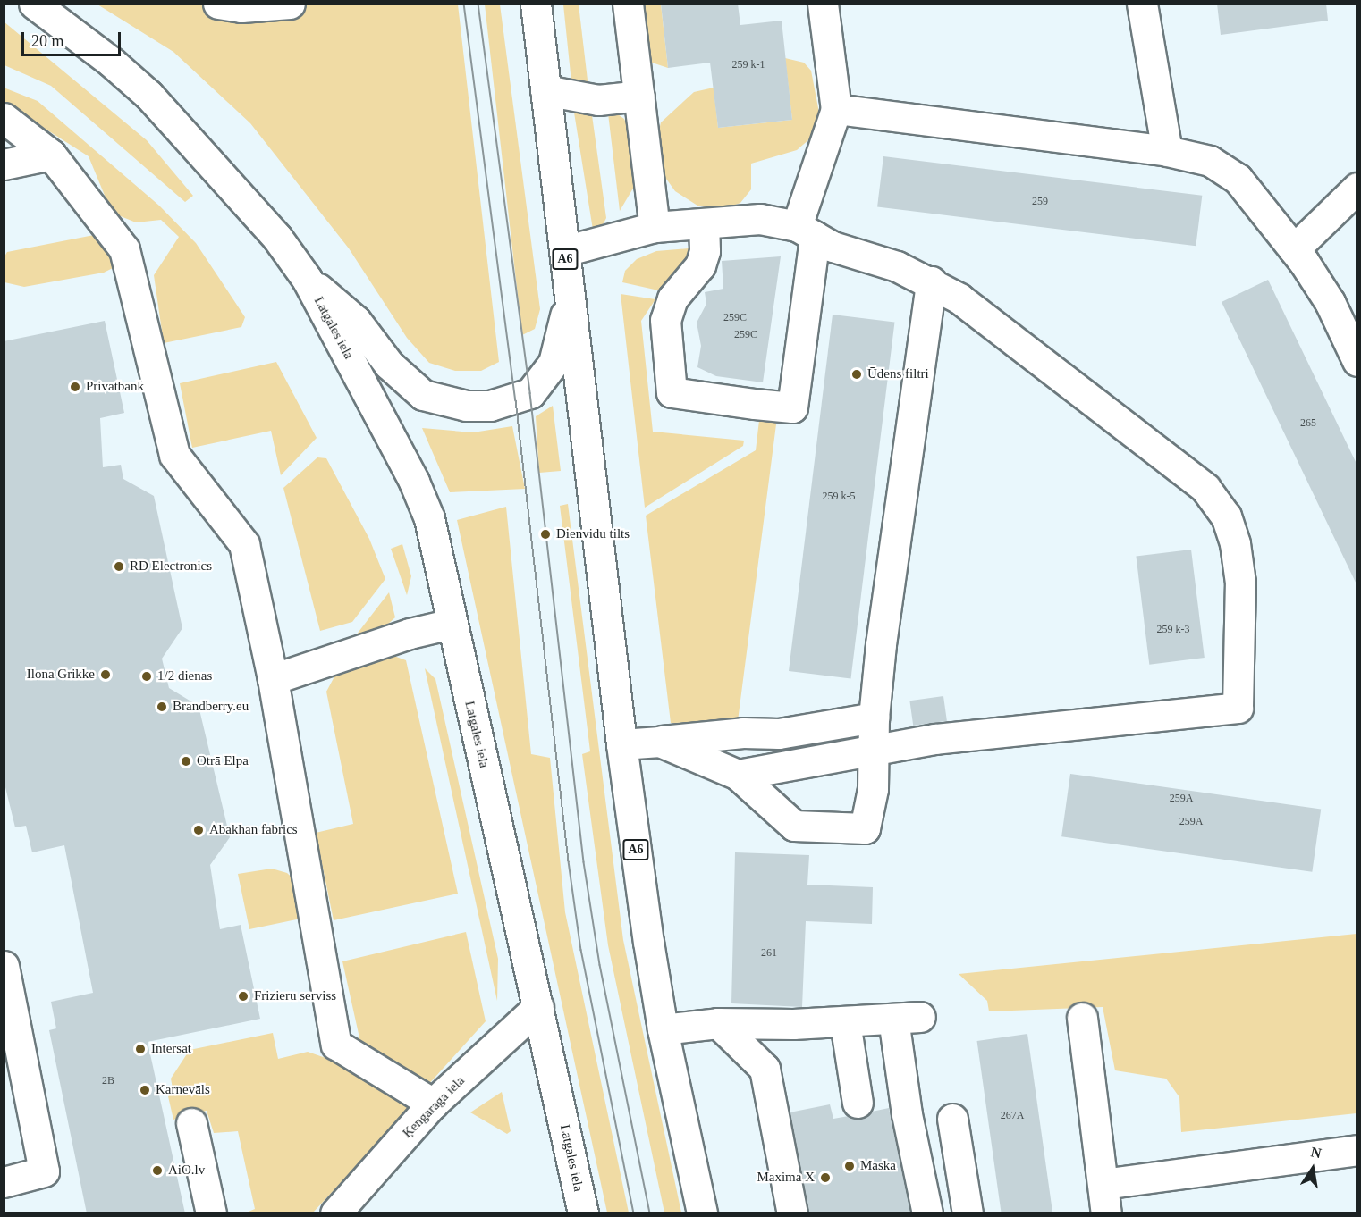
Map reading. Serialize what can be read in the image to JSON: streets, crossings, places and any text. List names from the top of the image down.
{
  "streets": {
    "main road": ["A6", "Latgales iela", "Ķengaraga iela"]
  },
  "crossings": [
    ["Latgales iela", "Ķengaraga iela"]
  ],
  "places": [
    "Ūdens filtri",
    "Privatbank",
    "Dienvidu tilts",
    "RD Electronics",
    "Ilona Grikke",
    "1/2 dienas",
    "Brandberry.eu",
    "Otrā Elpa",
    "Abakhan fabrics",
    "Frizieru serviss",
    "Intersat",
    "Karnevāls",
    "Maska",
    "AiO.lv",
    "Maxima X"
  ],
  "house_numbers": [
    "259 k-1",
    "259",
    "259C",
    "259C",
    "265",
    "259 k-5",
    "259 k-3",
    "259A",
    "259A",
    "261",
    "2B",
    "267A"
  ],
  "scale_bar": "20 m",
  "north": "top"
}
